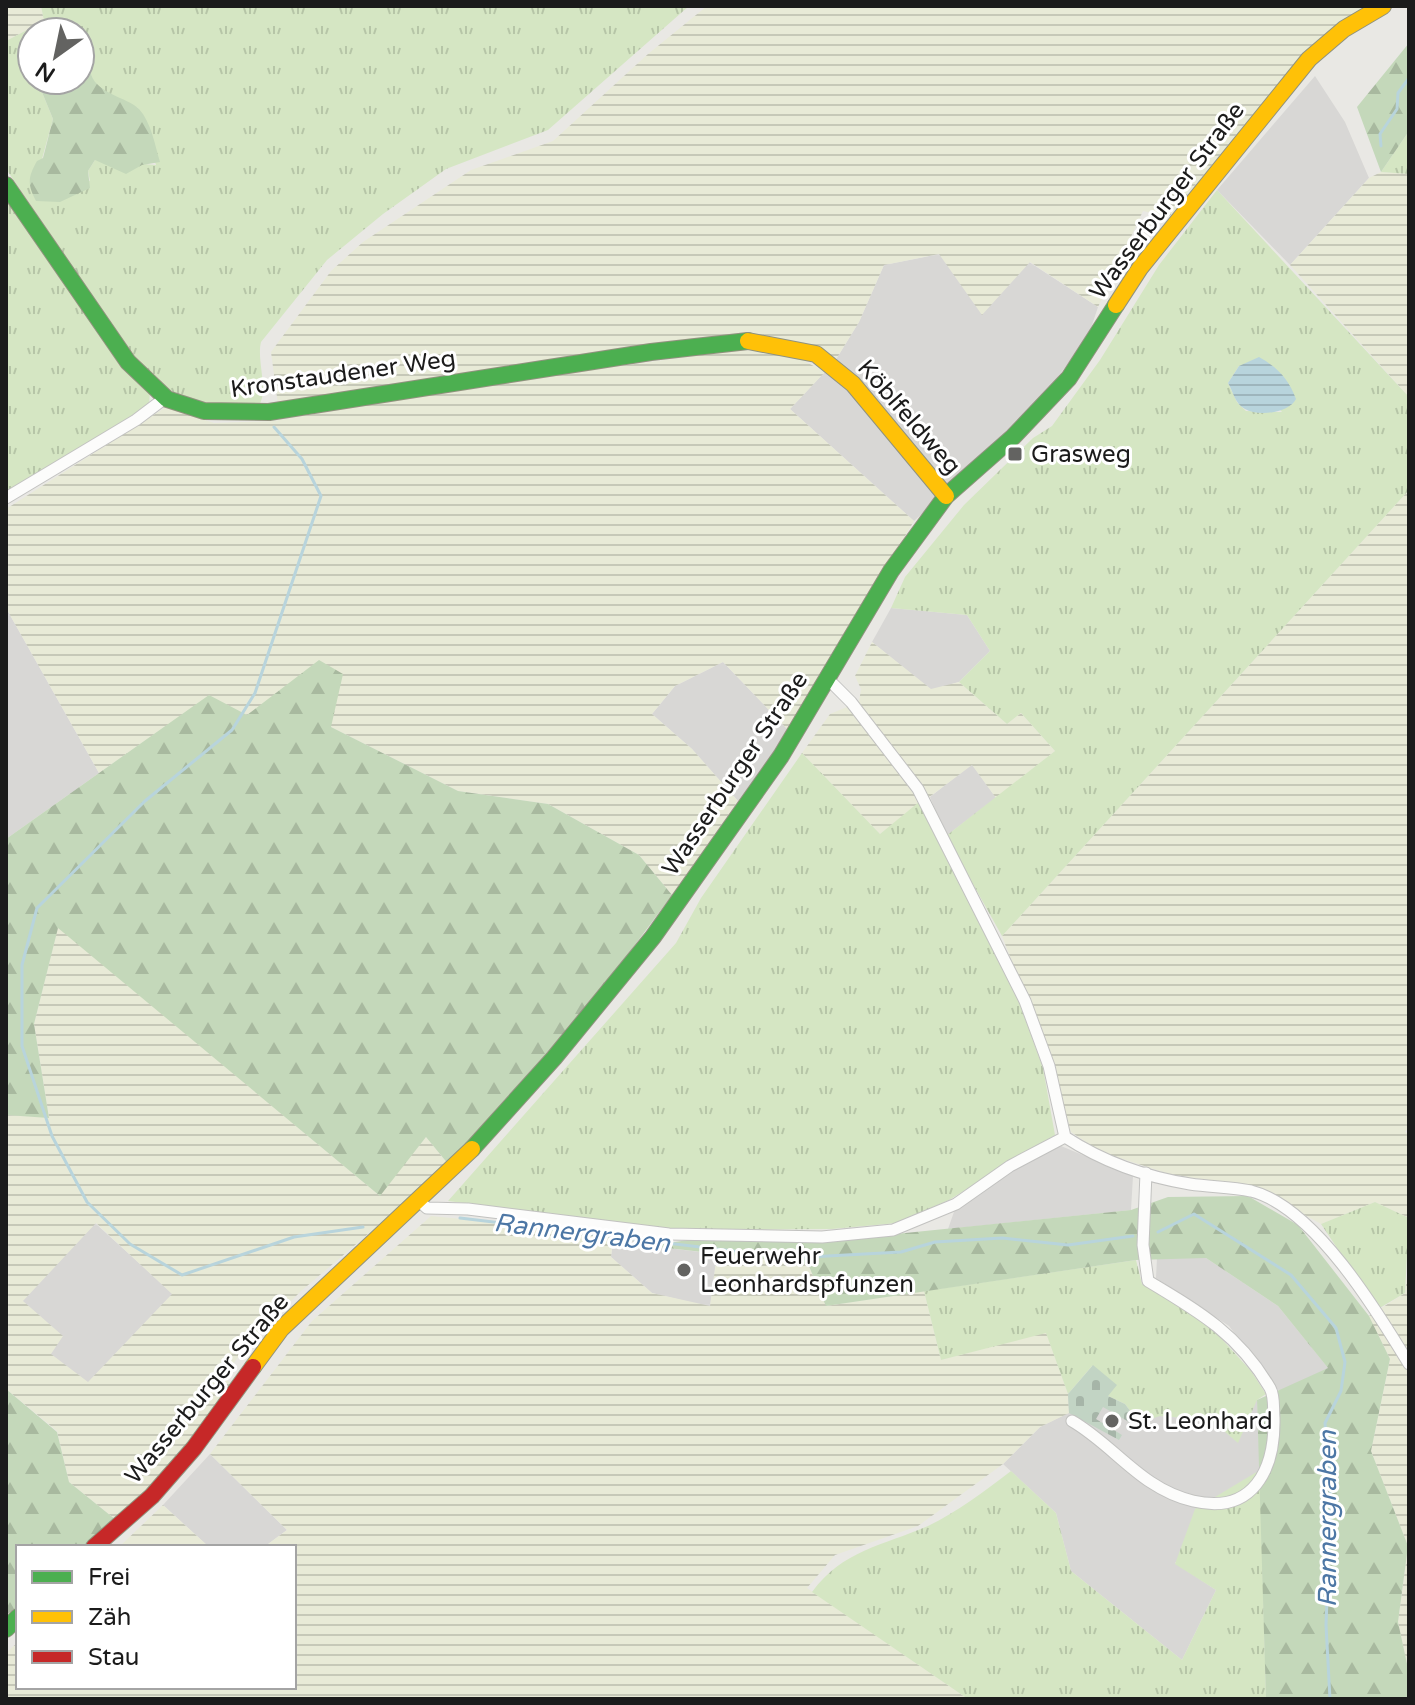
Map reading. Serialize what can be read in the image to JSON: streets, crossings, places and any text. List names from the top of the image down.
{
  "streets": {
    "main road": ["Wasserburger Straße", "Kronstaudener Weg", "Köblfeldweg"]
  },
  "crossings": [
    ["Wasserburger Straße", "Köblfeldweg"],
    ["Kronstaudener Weg", "Köblfeldweg"]
  ],
  "water": ["Rannergraben"],
  "places": {
    "transit": ["Grasweg"],
    "other": ["Feuerwehr Leonhardspfunzen", "St. Leonhard"]
  },
  "legend": ["Frei", "Zäh", "Stau"],
  "north": "bottom left"
}
